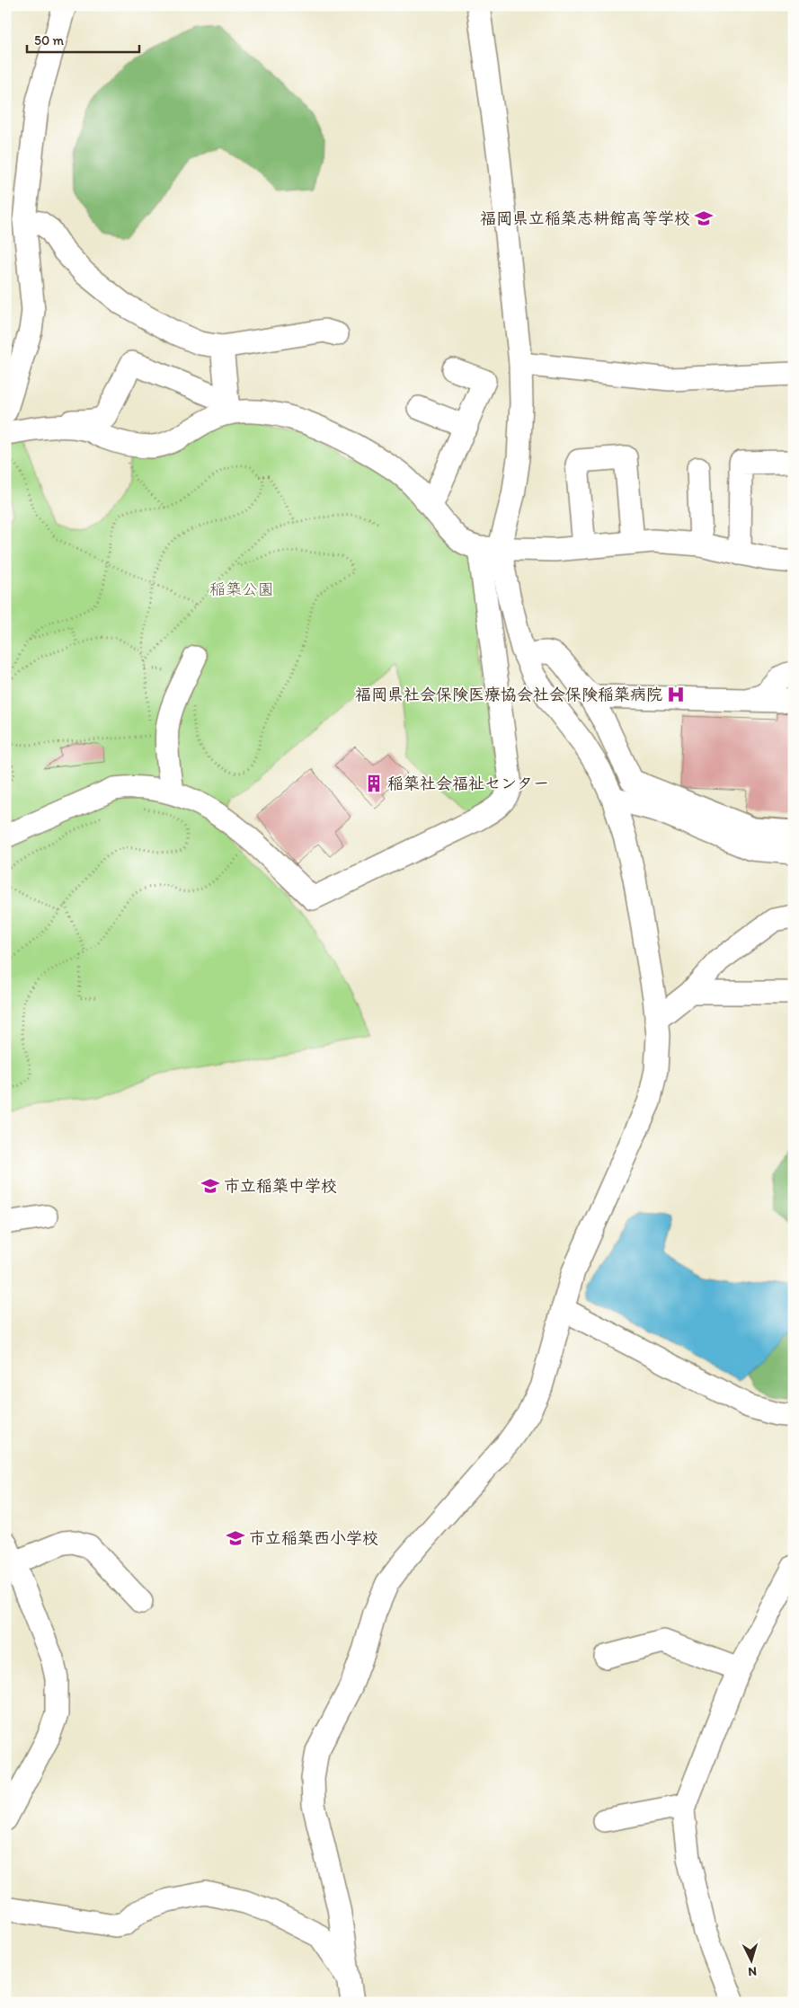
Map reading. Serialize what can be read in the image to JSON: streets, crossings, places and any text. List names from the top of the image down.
{
  "parks": ["稲築公園"],
  "places": {
    "school or university": ["福岡県立稲築志耕館高等学校", "市立稲築中学校", "市立稲築西小学校"],
    "hospital": ["福岡県社会保険医療協会社会保険稲築病院"],
    "building": ["稲築社会福祉センター"]
  },
  "scale_bar": "50 m",
  "north": "bottom"
}
